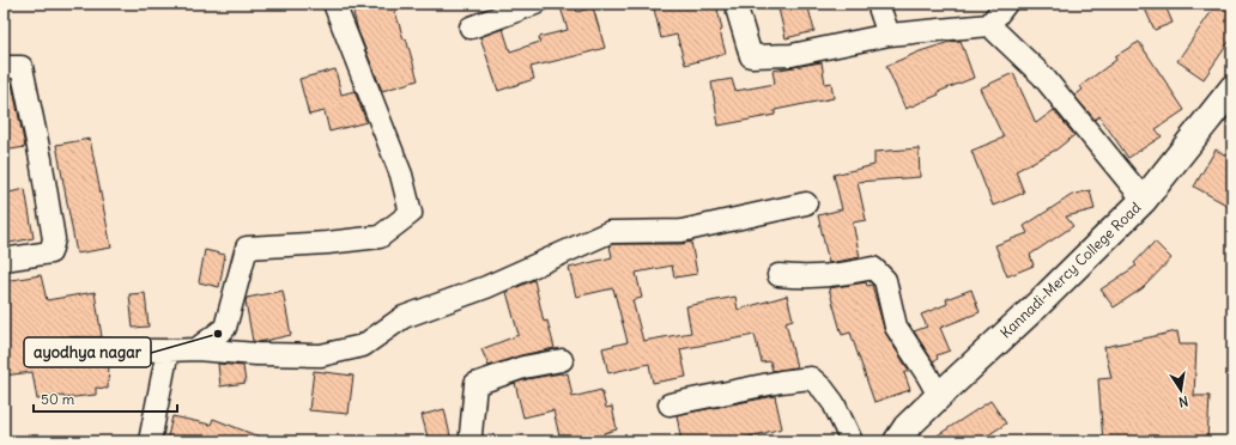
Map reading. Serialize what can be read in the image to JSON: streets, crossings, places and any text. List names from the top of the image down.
{
  "streets": {
    "main road": ["Kannadi-Mercy College Road"]
  },
  "places": ["ayodhya nagar"],
  "scale_bar": "50 m",
  "north": "bottom"
}
